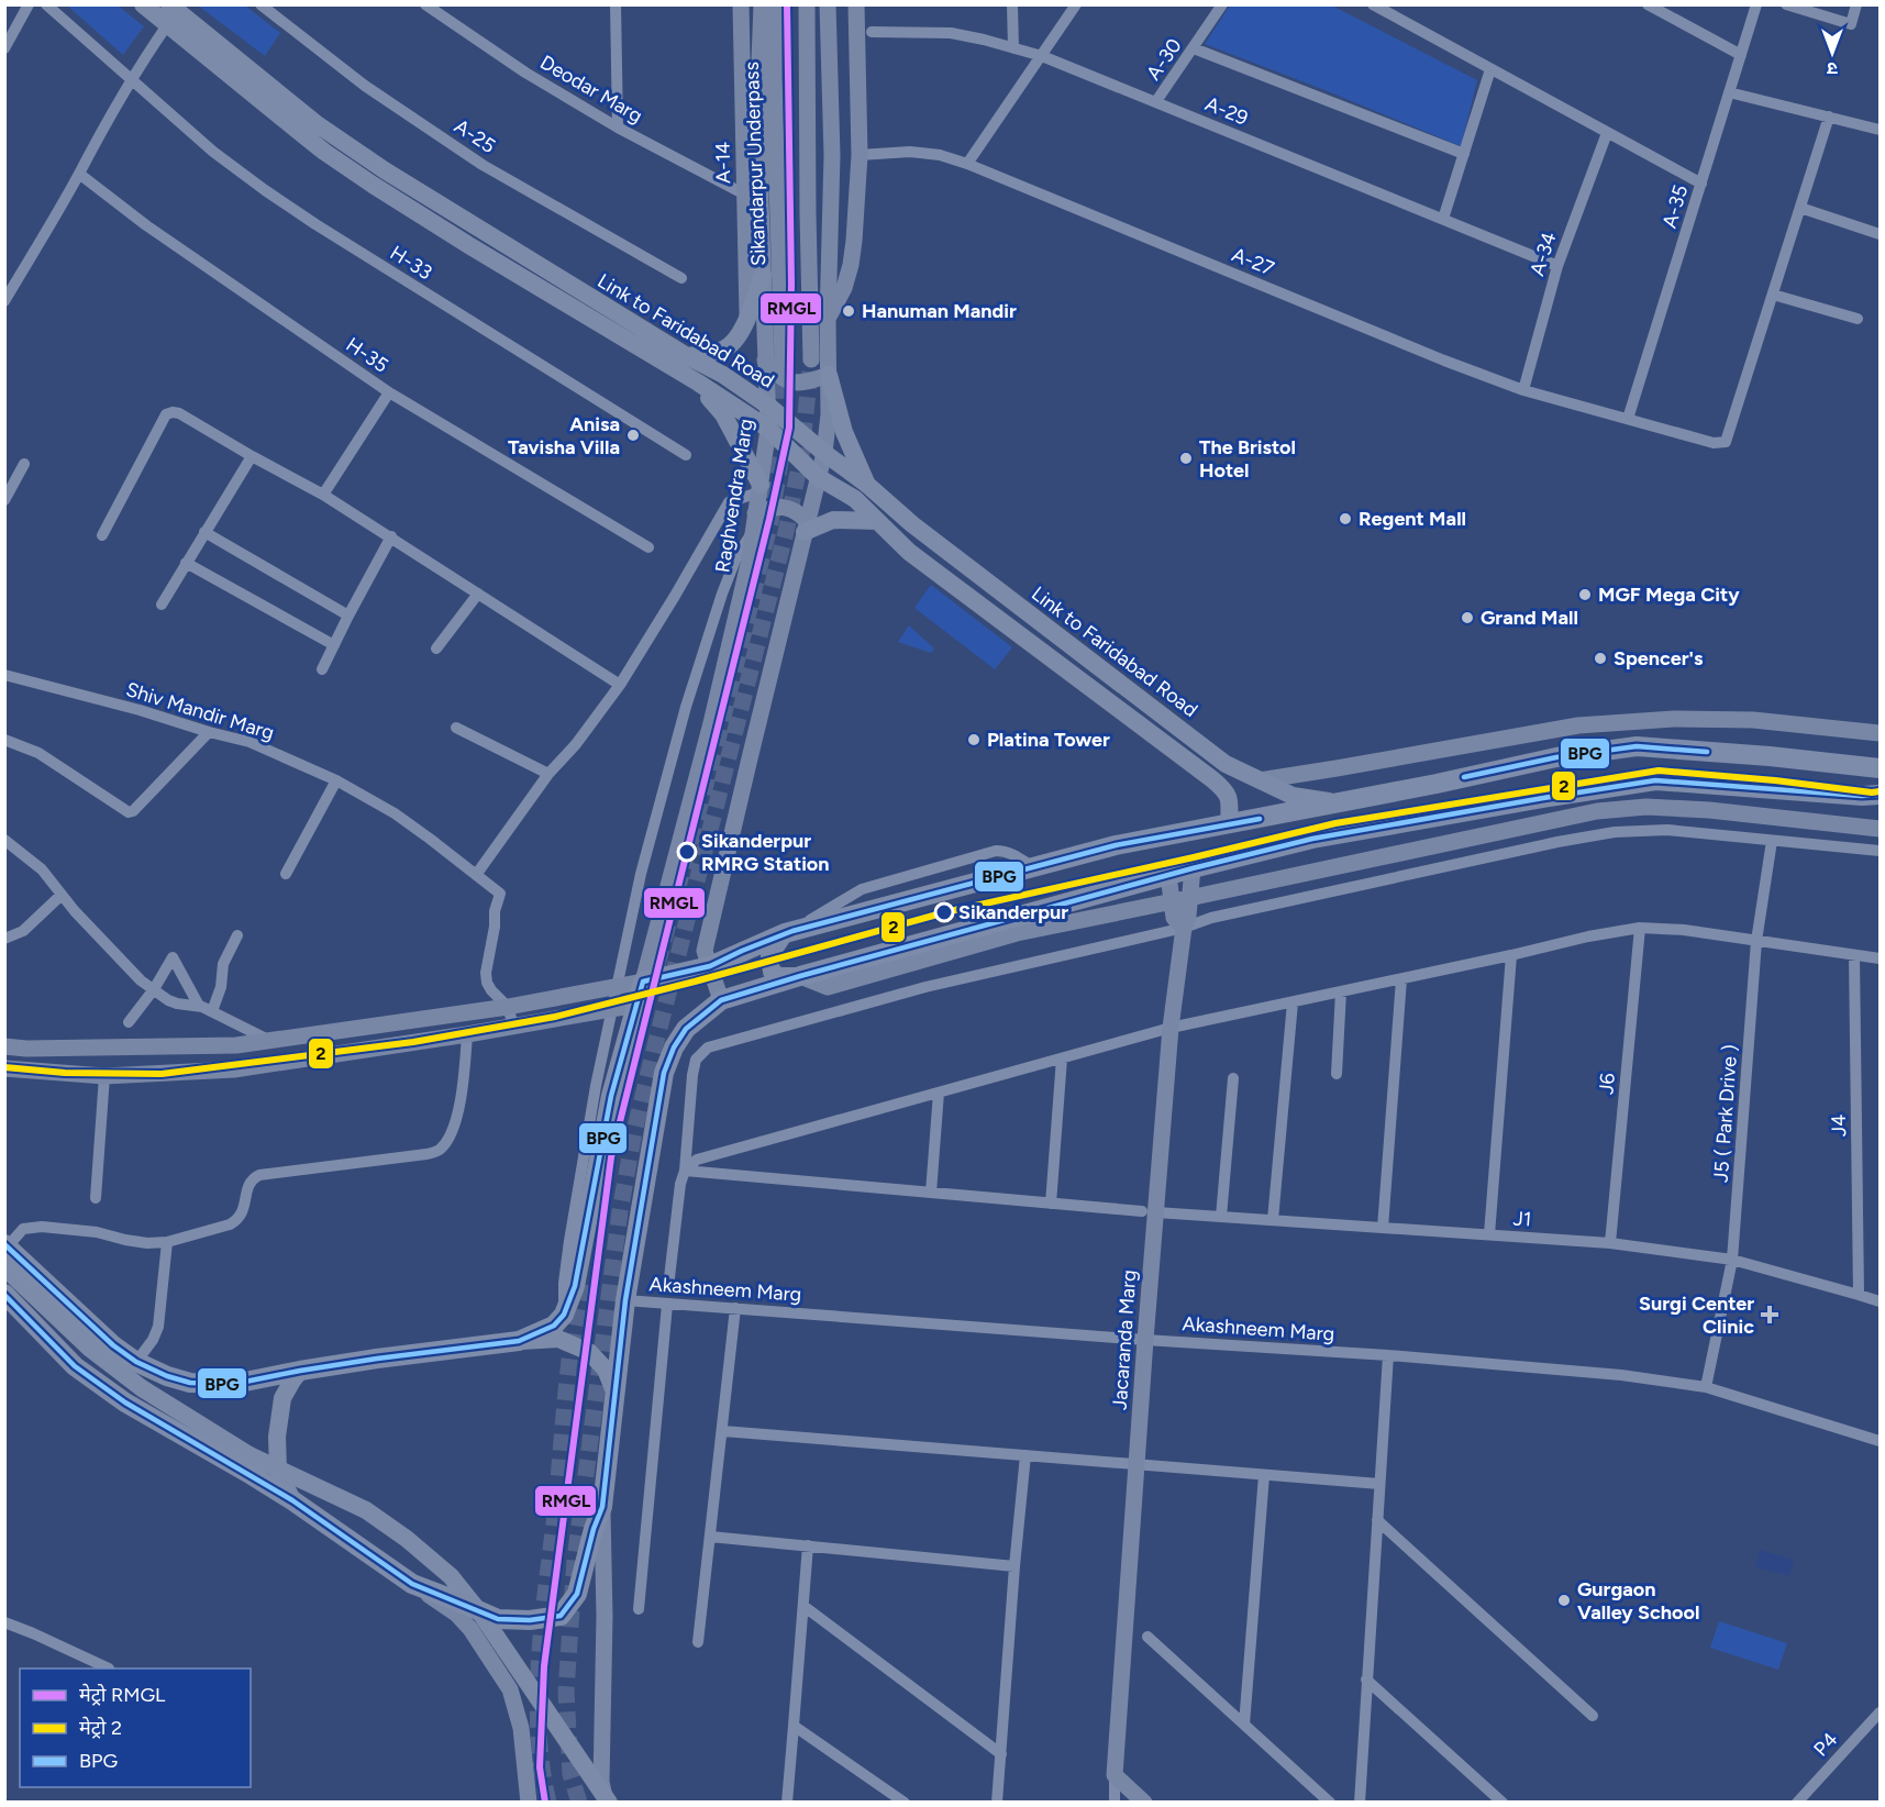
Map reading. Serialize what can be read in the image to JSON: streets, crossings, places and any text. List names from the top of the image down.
{
  "streets": {
    "main road": ["Link to Faridabad Road"],
    "street": [
      "A-30",
      "Deodar Marg",
      "A-29",
      "A-25",
      "A-14",
      "Sikandarpur Underpass",
      "A-35",
      "A-34",
      "A-27",
      "H-33",
      "H-35",
      "Raghvendra Marg",
      "Shiv Mandir Marg",
      "J6",
      "J5 ( Park Drive )",
      "J4",
      "J1",
      "Akashneem Marg",
      "Jacaranda Marg",
      "P4"
    ]
  },
  "crossings": [
    ["A-30", "A-29"],
    ["Deodar Marg", "A-14"],
    ["A-29", "A-34"],
    ["A-14", "Raghvendra Marg"],
    ["Sikandarpur Underpass", "Raghvendra Marg"],
    ["A-35", "A-27"],
    ["A-34", "A-27"],
    ["Link to Faridabad Road", "Raghvendra Marg"],
    ["J6", "J1"],
    ["J5 ( Park Drive )", "J1"],
    ["J5 ( Park Drive )", "Akashneem Marg"],
    ["J4", "J1"],
    ["J1", "Jacaranda Marg"],
    ["Akashneem Marg", "Jacaranda Marg"]
  ],
  "places": {
    "other": [
      "Hanuman Mandir",
      "Anisa Tavisha Villa",
      "The Bristol Hotel",
      "Regent Mall",
      "MGF Mega City",
      "Grand Mall",
      "Spencer's",
      "Platina Tower",
      "Sikanderpur RMRG Station",
      "Sikanderpur",
      "Gurgaon Valley School"
    ],
    "health": ["Surgi Center Clinic"]
  },
  "lines": ["metro line RMGL", "transit line BPG", "metro line 2"],
  "legend": ["मेट्रो RMGL", "मेट्रो 2", "BPG"],
  "north": "bottom"
}
